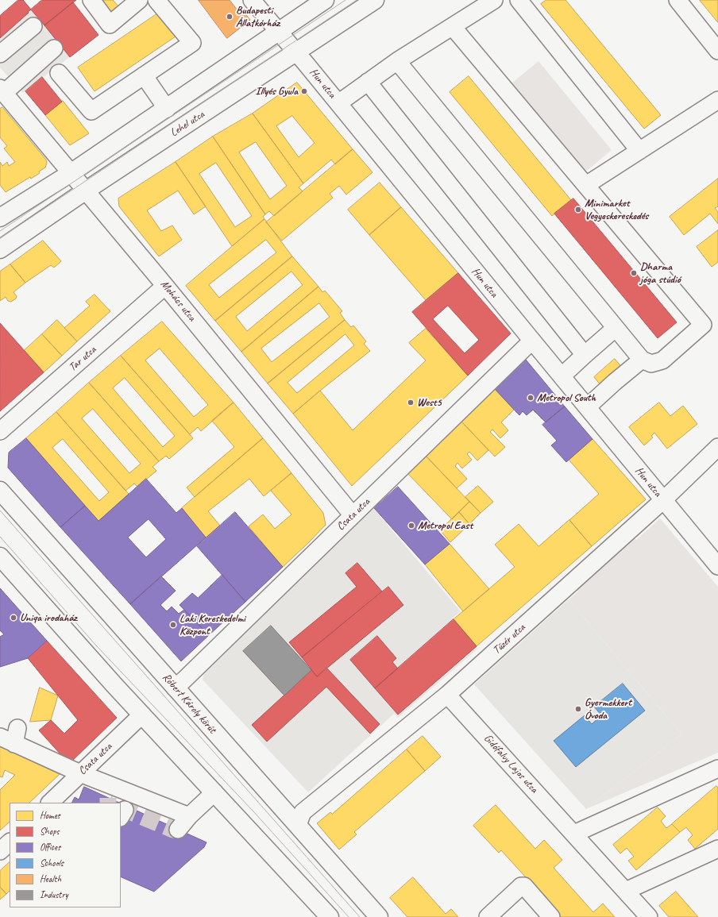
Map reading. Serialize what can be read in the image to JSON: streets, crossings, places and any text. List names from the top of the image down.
{
  "streets": {
    "main road": ["Lehel utca", "Róbert Károly körút"],
    "street": [
      "Hun utca",
      "Mohács utca",
      "Tar utca",
      "Csata utca",
      "Tüzér utca",
      "Gidófalvy Lajos utca"
    ]
  },
  "crossings": [
    ["Hun utca", "Lehel utca"],
    ["Hun utca", "Csata utca"],
    ["Hun utca", "Tüzér utca"],
    ["Lehel utca", "Mohács utca"],
    ["Mohács utca", "Tar utca"],
    ["Mohács utca", "Csata utca"],
    ["Csata utca", "Róbert Károly körút"],
    ["Tüzér utca", "Róbert Károly körút"],
    ["Tüzér utca", "Gidófalvy Lajos utca"]
  ],
  "places": [
    "Budapesti Állatkórház",
    "Illyés Gyula",
    "Minimarket Vegyeskereskedés",
    "Dharma jóga stúdió",
    "Metropol South",
    "West5",
    "Metropol East",
    "Uniqa irodaház",
    "Laki Kereskedelmi Központ",
    "Gyermekkert Óvoda"
  ],
  "legend": [
    "Homes",
    "Shops",
    "Offices",
    "Schools",
    "Health",
    "Industry"
  ]
}
